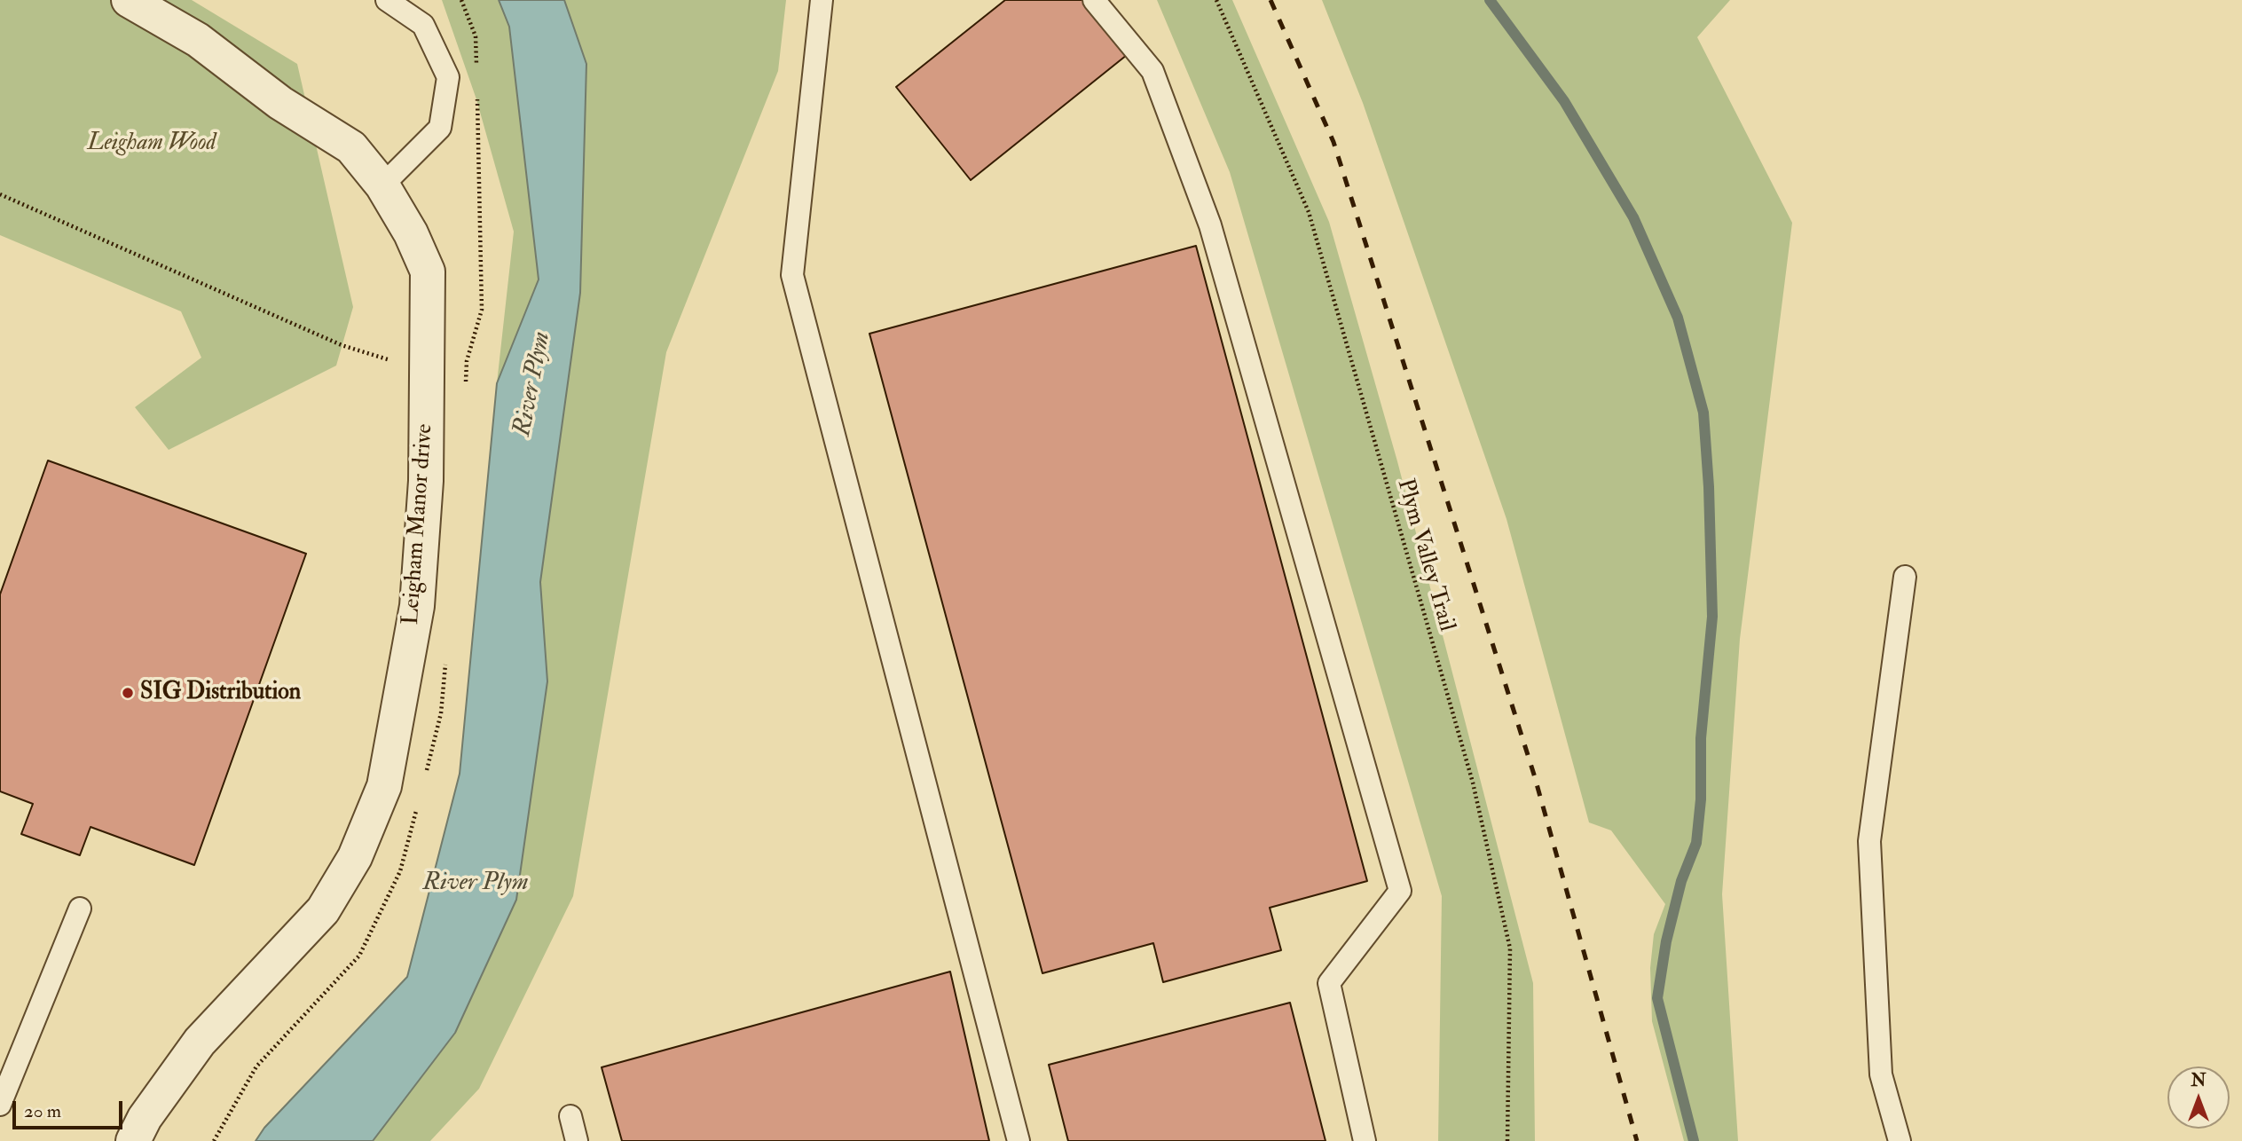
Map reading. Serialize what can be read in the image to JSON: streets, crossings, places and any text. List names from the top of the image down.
{
  "streets": {
    "street": ["Leigham Manor drive"],
    "path": ["Plym Valley Trail"]
  },
  "water": ["River Plym"],
  "parks": ["Leigham Wood"],
  "places": ["SIG Distribution"],
  "scale_bar": "20 m",
  "north": "top"
}
